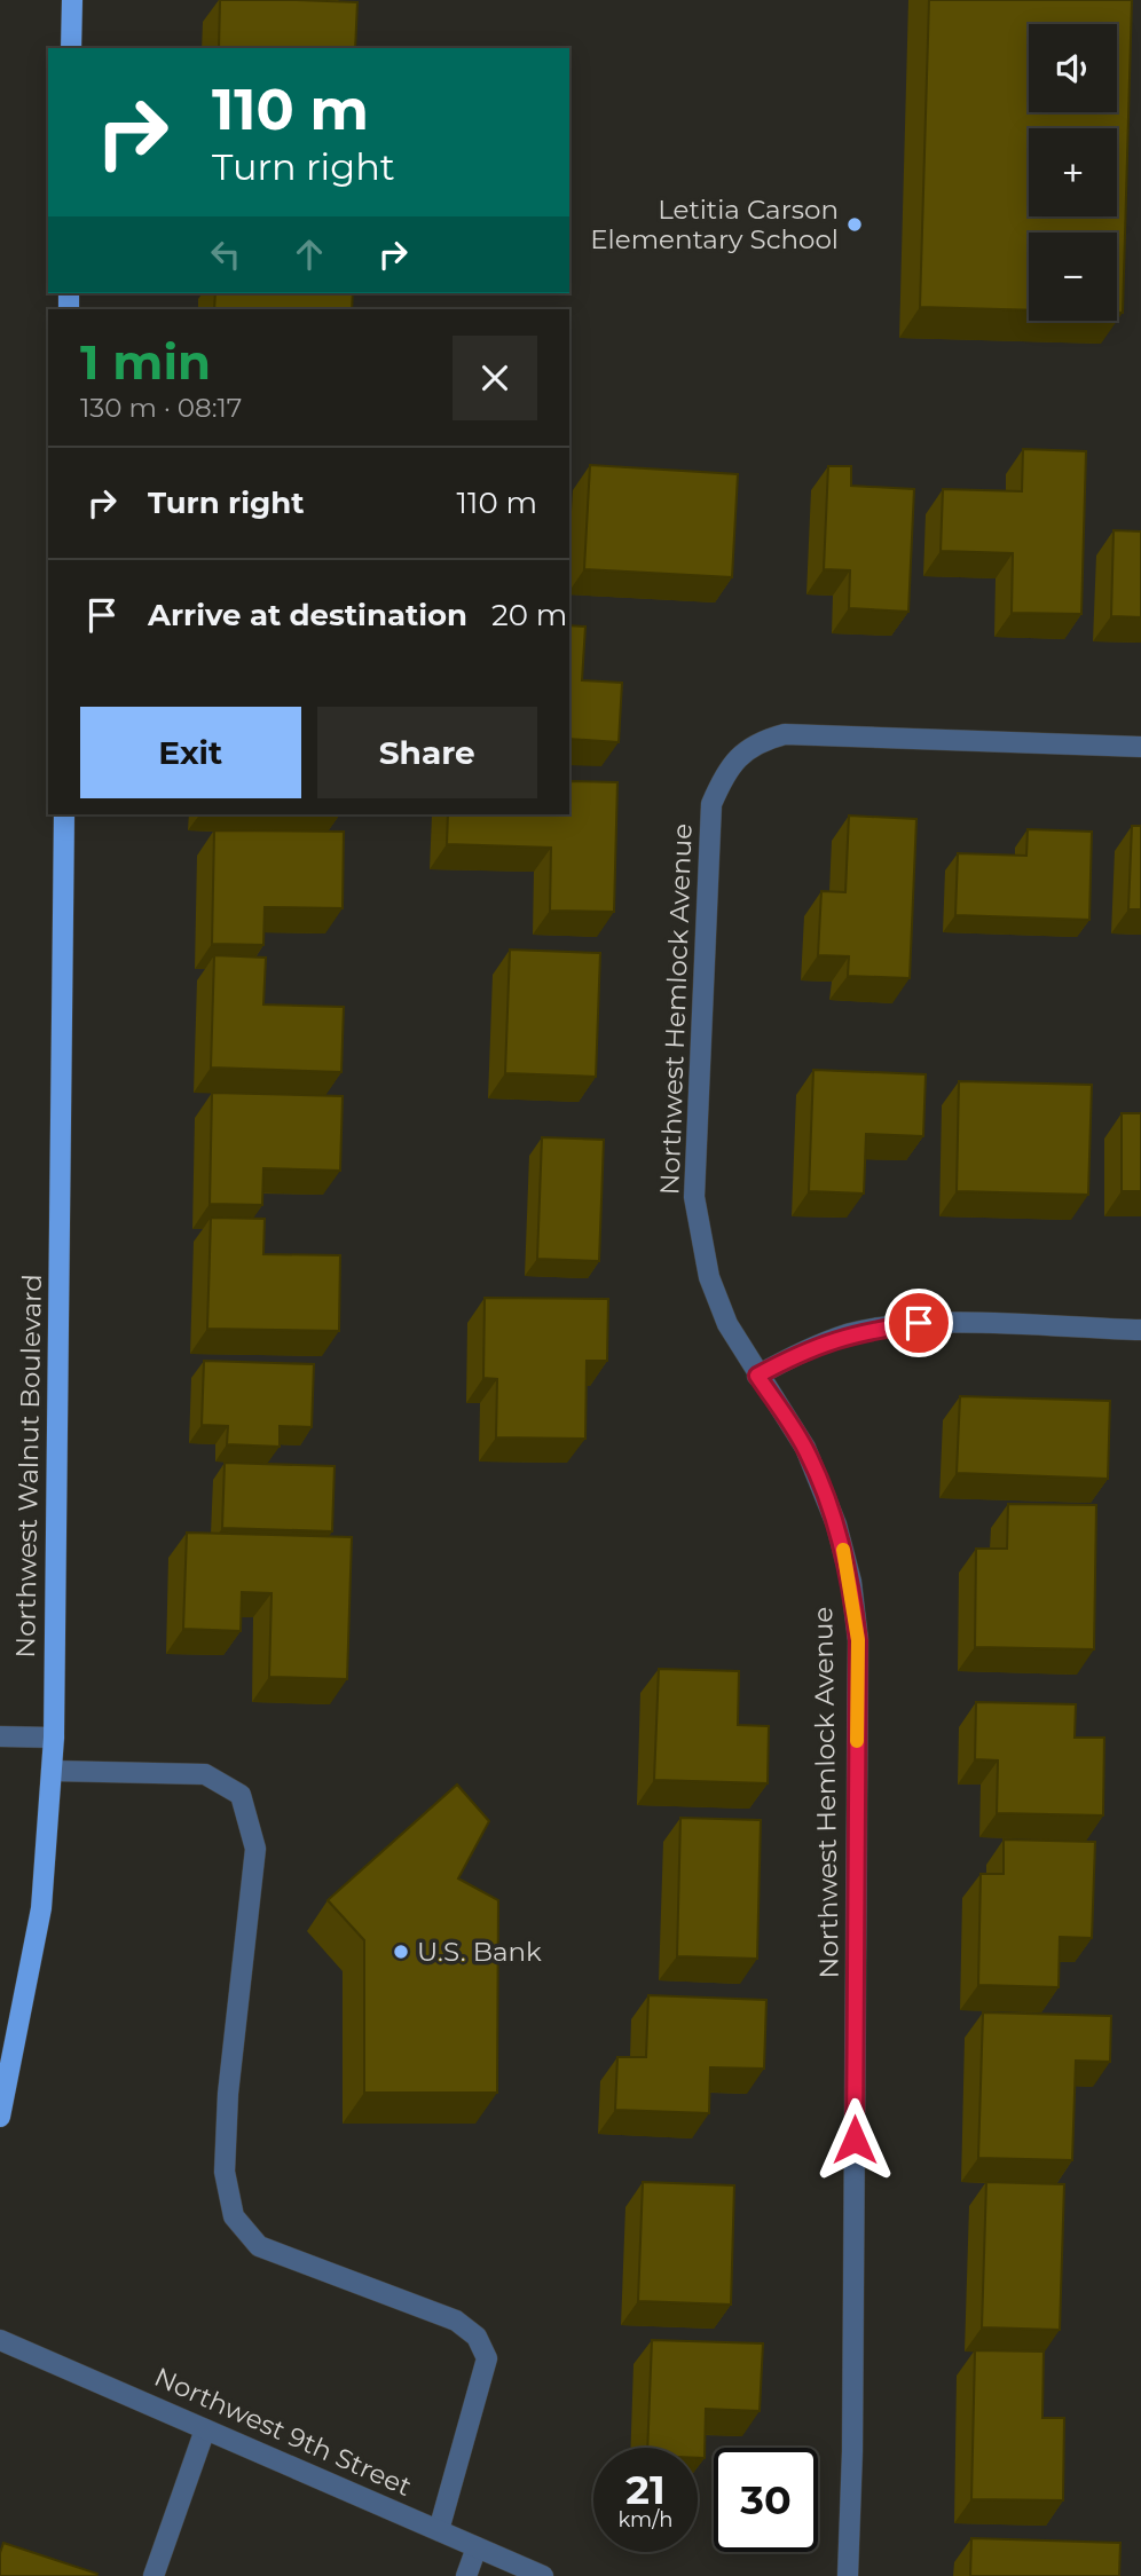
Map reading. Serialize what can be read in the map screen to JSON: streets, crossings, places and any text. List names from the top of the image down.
{
  "streets": {
    "main road": ["Northwest Walnut Boulevard"],
    "street": ["Northwest Hemlock Avenue", "Northwest 9th Street"]
  },
  "places": ["Letitia Carson Elementary School", "U.S. Bank"],
  "page": {
    "map_buttons": ["+", "−"],
    "turn": ["110 m", "Turn right"],
    "heading": ["1 min", "130 m · 08:17"],
    "list": [
      {
        "name": "Turn right",
        "value": "110 m"
      },
      {
        "name": "Arrive at destination",
        "value": "20 m"
      }
    ],
    "buttons": ["Exit", "Share"],
    "speed": "21 km/h",
    "limit": "30"
  }
}
